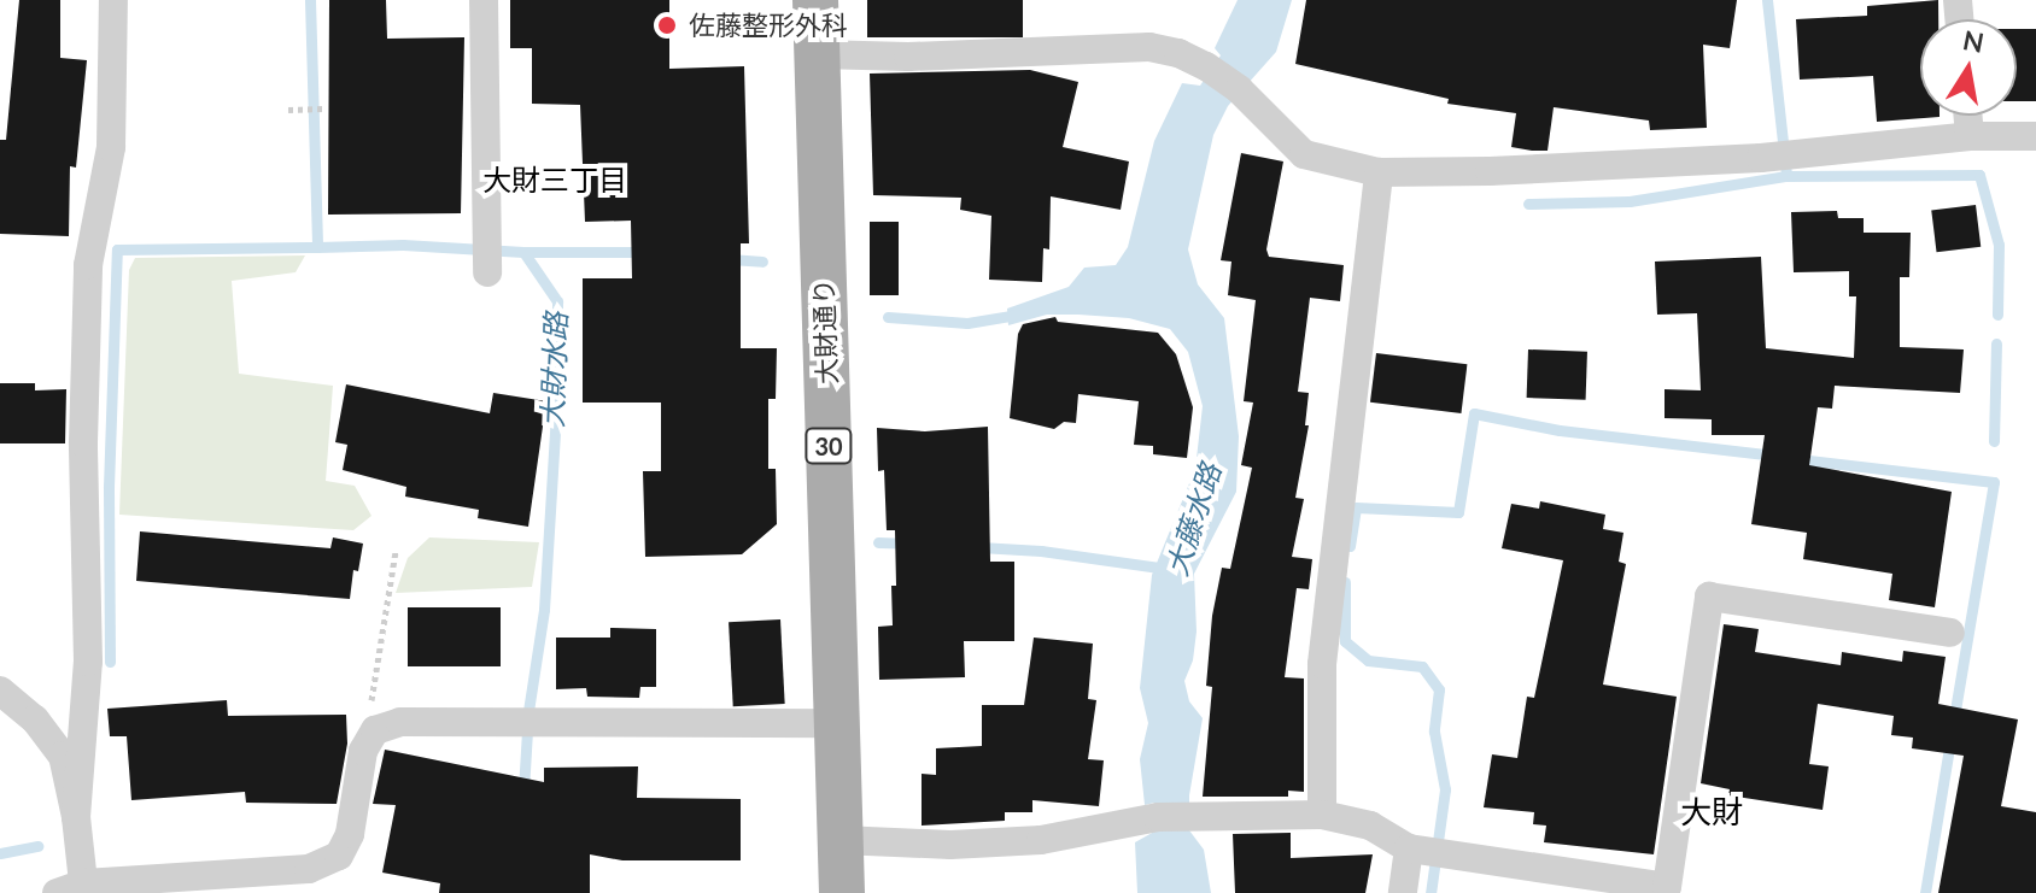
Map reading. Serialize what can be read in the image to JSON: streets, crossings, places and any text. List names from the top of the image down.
{
  "streets": {
    "main road": ["大財通り", "30"]
  },
  "districts": ["大財三丁目", "大財"],
  "water": ["大財水路", "大藤水路"],
  "places": ["佐藤整形外科"],
  "north": "top"
}
